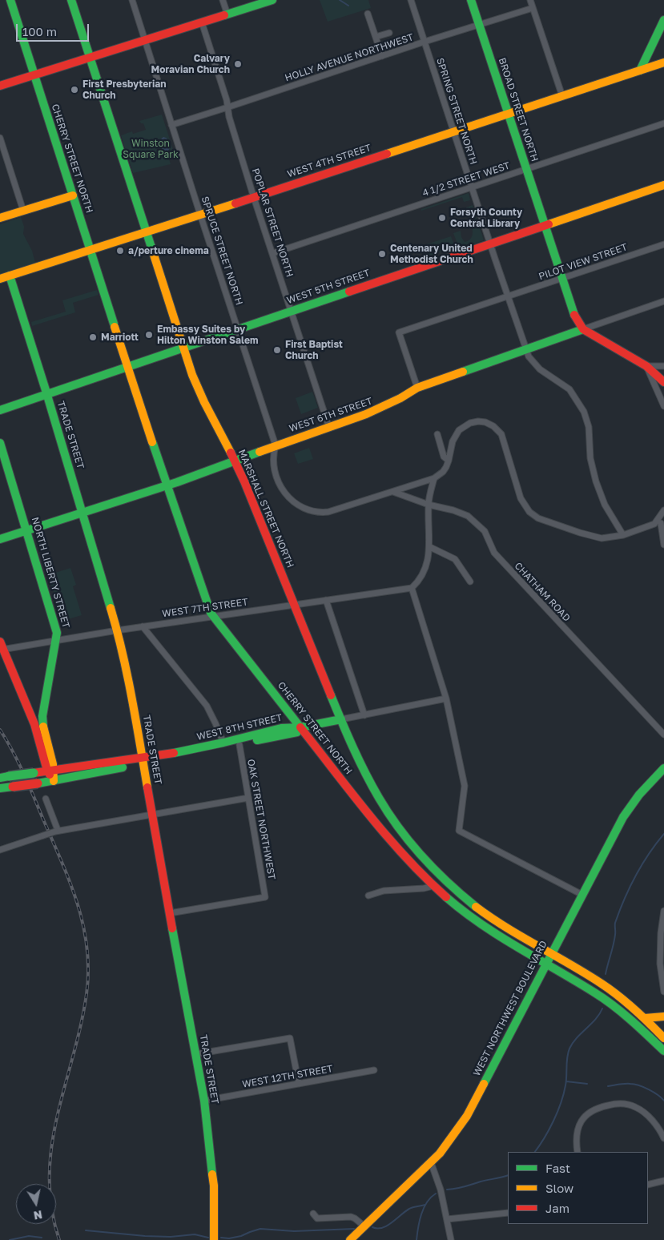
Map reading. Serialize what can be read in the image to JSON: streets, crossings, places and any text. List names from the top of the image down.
{
  "streets": {
    "main road": [
      "BROAD STREET NORTH",
      "CHERRY STREET NORTH",
      "WEST 4TH STREET",
      "WEST 5TH STREET",
      "WEST 6TH STREET",
      "TRADE STREET",
      "MARSHALL STREET NORTH",
      "NORTH LIBERTY STREET",
      "WEST 8TH STREET",
      "WEST NORTHWEST BOULEVARD"
    ],
    "street": [
      "HOLLY AVENUE NORTHWEST",
      "SPRING STREET NORTH",
      "4 1/2 STREET WEST",
      "POPLAR STREET NORTH",
      "SPRUCE STREET NORTH",
      "PILOT VIEW STREET",
      "CHATHAM ROAD",
      "WEST 7TH STREET",
      "OAK STREET NORTHWEST",
      "WEST 12TH STREET"
    ]
  },
  "crossings": [
    ["HOLLY AVENUE NORTHWEST", "BROAD STREET NORTH"],
    ["HOLLY AVENUE NORTHWEST", "SPRING STREET NORTH"],
    ["HOLLY AVENUE NORTHWEST", "POPLAR STREET NORTH"],
    ["HOLLY AVENUE NORTHWEST", "SPRUCE STREET NORTH"],
    ["BROAD STREET NORTH", "WEST 4TH STREET"],
    ["BROAD STREET NORTH", "4 1/2 STREET WEST"],
    ["BROAD STREET NORTH", "PILOT VIEW STREET"],
    ["BROAD STREET NORTH", "WEST 5TH STREET"],
    ["BROAD STREET NORTH", "WEST 6TH STREET"],
    ["SPRING STREET NORTH", "WEST 4TH STREET"],
    ["SPRING STREET NORTH", "4 1/2 STREET WEST"],
    ["SPRING STREET NORTH", "PILOT VIEW STREET"],
    ["SPRING STREET NORTH", "WEST 5TH STREET"],
    ["SPRING STREET NORTH", "WEST 6TH STREET"],
    ["CHERRY STREET NORTH", "WEST 4TH STREET"],
    ["CHERRY STREET NORTH", "WEST 5TH STREET"],
    ["CHERRY STREET NORTH", "WEST 6TH STREET"],
    ["CHERRY STREET NORTH", "WEST 7TH STREET"],
    ["CHERRY STREET NORTH", "WEST 8TH STREET"],
    ["CHERRY STREET NORTH", "WEST NORTHWEST BOULEVARD"],
    ["WEST 4TH STREET", "POPLAR STREET NORTH"],
    ["WEST 4TH STREET", "SPRUCE STREET NORTH"],
    ["WEST 4TH STREET", "TRADE STREET"],
    ["WEST 4TH STREET", "MARSHALL STREET NORTH"],
    ["4 1/2 STREET WEST", "POPLAR STREET NORTH"],
    ["POPLAR STREET NORTH", "WEST 5TH STREET"],
    ["POPLAR STREET NORTH", "WEST 6TH STREET"],
    ["SPRUCE STREET NORTH", "WEST 5TH STREET"],
    ["SPRUCE STREET NORTH", "WEST 6TH STREET"],
    ["SPRUCE STREET NORTH", "CHATHAM ROAD"],
    ["PILOT VIEW STREET", "WEST 6TH STREET"],
    ["WEST 5TH STREET", "TRADE STREET"],
    ["WEST 5TH STREET", "MARSHALL STREET NORTH"],
    ["WEST 6TH STREET", "TRADE STREET"],
    ["WEST 6TH STREET", "MARSHALL STREET NORTH"],
    ["WEST 6TH STREET", "NORTH LIBERTY STREET"],
    ["TRADE STREET", "WEST 7TH STREET"],
    ["TRADE STREET", "WEST 8TH STREET"],
    ["TRADE STREET", "OAK STREET NORTHWEST"],
    ["TRADE STREET", "WEST 12TH STREET"],
    ["MARSHALL STREET NORTH", "WEST 7TH STREET"],
    ["MARSHALL STREET NORTH", "WEST 8TH STREET"],
    ["MARSHALL STREET NORTH", "WEST NORTHWEST BOULEVARD"],
    ["NORTH LIBERTY STREET", "WEST 7TH STREET"],
    ["WEST 8TH STREET", "OAK STREET NORTHWEST"]
  ],
  "parks": ["Winston Square Park"],
  "places": [
    "Calvary Moravian Church",
    "First Presbyterian Church",
    "Forsyth County Central Library",
    "a/perture cinema",
    "Centenary United Methodist Church",
    "Embassy Suites by Hilton Winston Salem",
    "Marriott",
    "First Baptist Church"
  ],
  "legend": ["Fast", "Slow", "Jam"],
  "scale_bar": "100 m",
  "north": "bottom"
}
